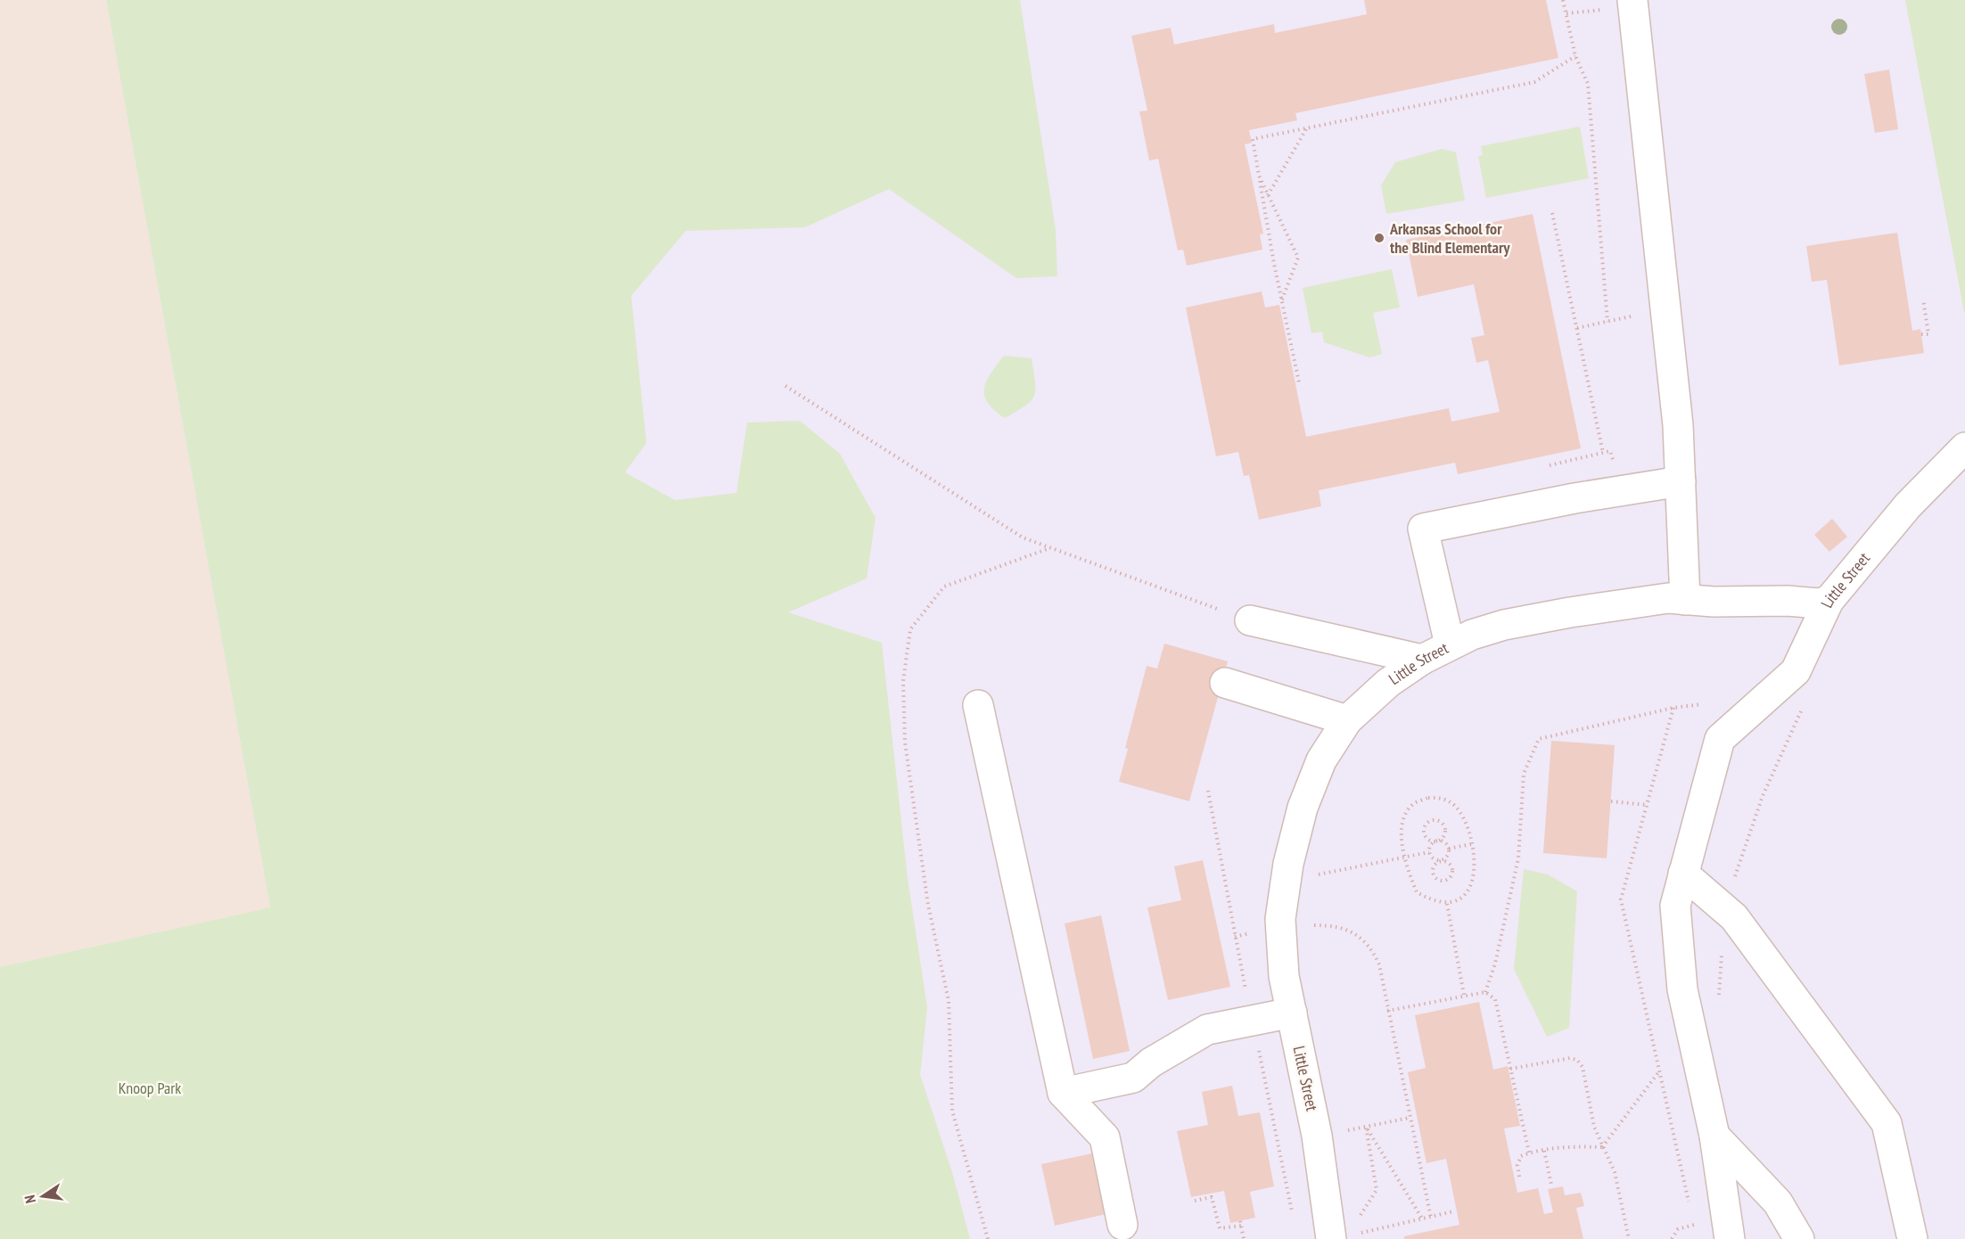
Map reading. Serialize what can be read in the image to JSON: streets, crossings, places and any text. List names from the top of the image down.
{
  "streets": {
    "lane": ["Little Street"]
  },
  "parks": ["Knoop Park"],
  "places": ["Arkansas School for the Blind Elementary"],
  "north": "left"
}
